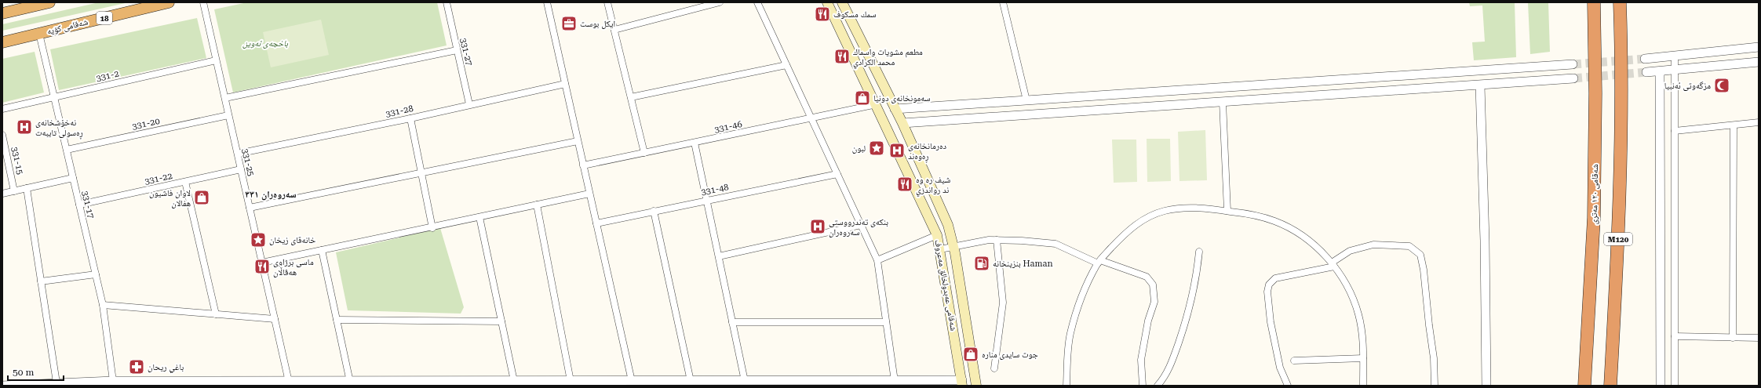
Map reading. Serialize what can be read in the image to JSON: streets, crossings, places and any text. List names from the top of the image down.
{
  "streets": {
    "highway": [
      "18",
      "شەقامی کۆیە",
      "شەقامی ١٢٠ مەتری",
      "M120"
    ],
    "main road": ["شەقامی عەبدولخالق مەعروف"],
    "street": [
      "331-27",
      "331-2",
      "331-28",
      "331-20",
      "331-46",
      "331-15",
      "331-25",
      "331-22",
      "331-48",
      "331-17"
    ]
  },
  "crossings": [
    ["شەقامی کۆیە", "331-17"],
    ["331-27", "331-28"],
    ["331-2", "331-25"],
    ["331-2", "331-17"],
    ["331-28", "331-25"],
    ["331-20", "331-25"],
    ["331-20", "331-17"],
    ["331-46", "شەقامی عەبدولخالق مەعروف"],
    ["331-25", "331-22"],
    ["331-22", "331-17"]
  ],
  "districts": ["سەروەران ٣٣١"],
  "parks": ["باخچەی ئەوین"],
  "places": {
    "restaurant": [
      "سمك مسكوف",
      "مطعم مشويات واسماك محمد الكرادي",
      "شيف ره وه ند رواندزي",
      "ماسی برژاوی هەڤاڵان"
    ],
    "office": ["ايكل بوست"],
    "mosque": ["مزگەوتی ئەنبیا"],
    "shop": ["سەمونخانەی دونیا", "لاوان فاشيون هفالان", "جوت سايدى مناره"],
    "hospital": ["نەخۆشخانەی ڕەسولی تایبەت", "دەرمانخانەی ڕەوەند", "بنکەی تەندرووستی سەروەران"],
    "place": ["لبون", "خانەقای زیخان"],
    "fuel station": ["بنزینخانە Haman"],
    "pharmacy": ["باغي ريحان"]
  },
  "scale_bar": "50 m"
}
